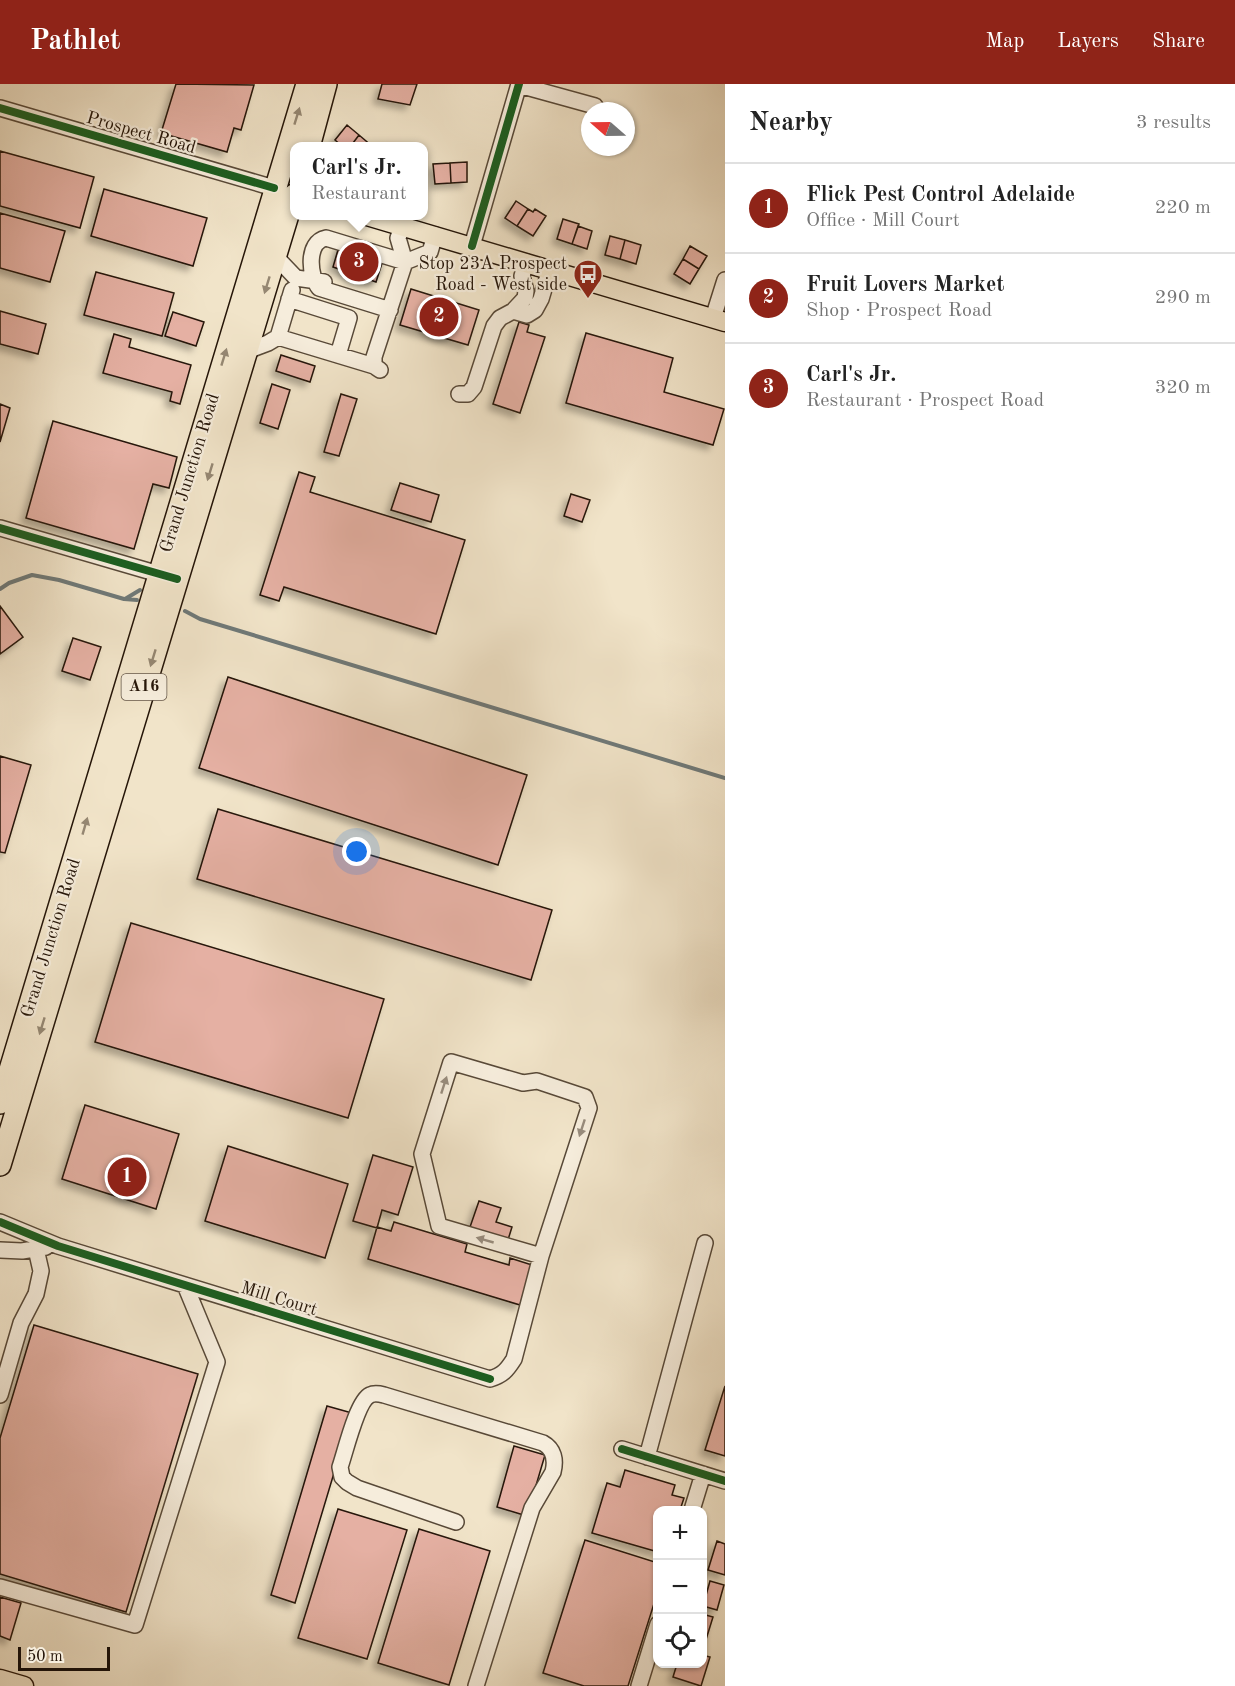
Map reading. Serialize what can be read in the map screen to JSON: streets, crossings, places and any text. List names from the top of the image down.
{
  "streets": {
    "highway": ["Grand Junction Road", "A16"],
    "street": ["Prospect Road", "Mill Court"]
  },
  "crossings": [
    ["Prospect Road", "Grand Junction Road"]
  ],
  "places": {
    "bus stop": ["Stop 23A Prospect Road - West side"]
  },
  "scale_bar": "50 m",
  "north": "left",
  "page": {
    "header": "Pathlet",
    "nav": ["Map", "Layers", "Share"],
    "heading": ["Nearby", "3 results"],
    "popup": ["Carl's Jr.", "Restaurant"],
    "list": [
      {
        "mark": "1",
        "name": "Flick Pest Control Adelaide",
        "note": "Office · Mill Court",
        "value": "220 m"
      },
      {
        "mark": "2",
        "name": "Fruit Lovers Market",
        "note": "Shop · Prospect Road",
        "value": "290 m"
      },
      {
        "mark": "3",
        "name": "Carl's Jr.",
        "note": "Restaurant · Prospect Road",
        "value": "320 m"
      }
    ],
    "pins": ["3", "2", "1"],
    "map_buttons": ["+", "−"],
    "scale": "50 m"
  }
}
